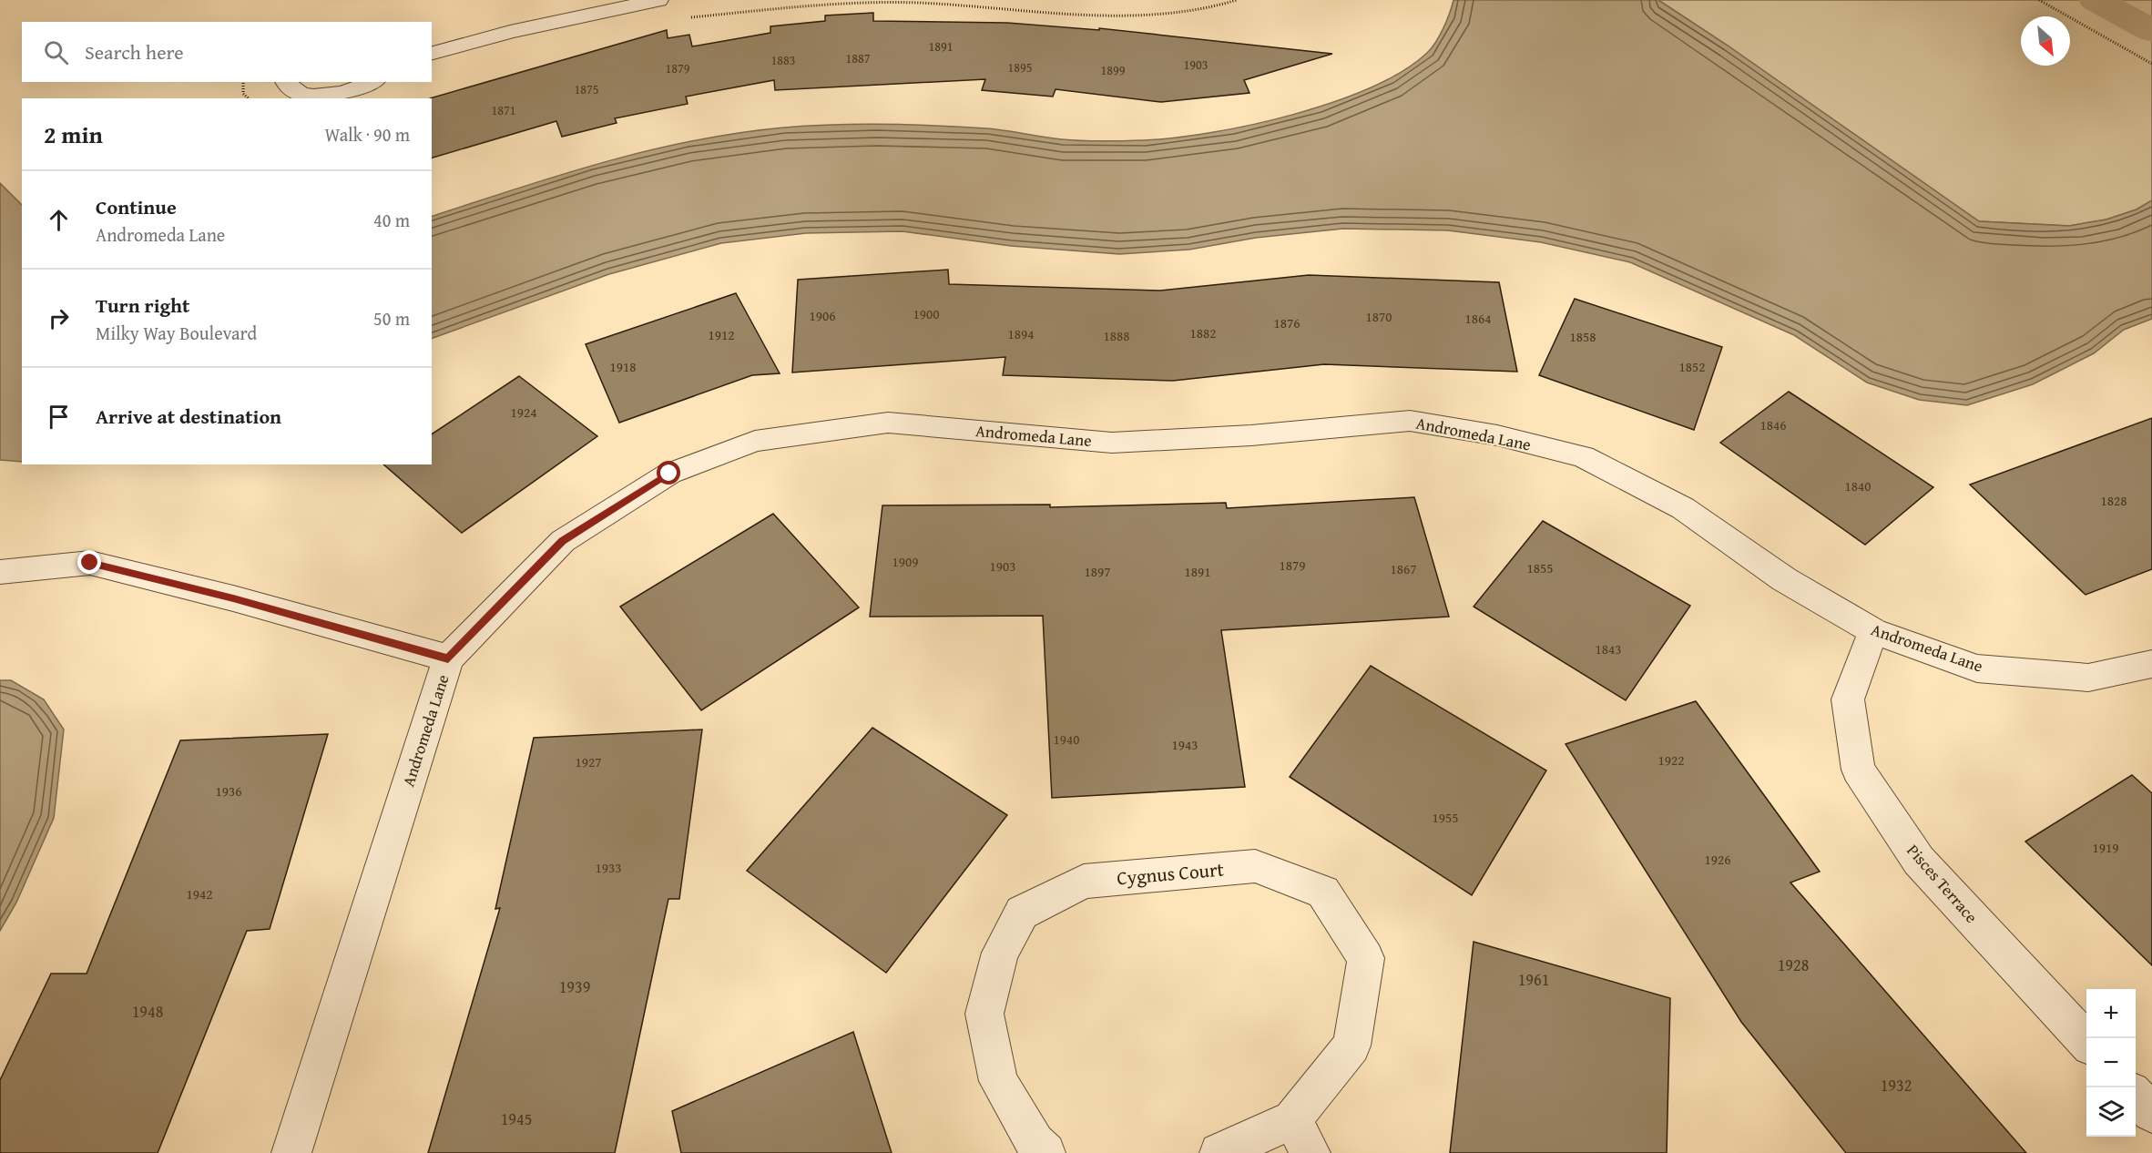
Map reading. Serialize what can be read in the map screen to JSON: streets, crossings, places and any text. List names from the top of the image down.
{
  "streets": {
    "street": ["Andromeda Lane", "Cygnus Court", "Pisces Terrace"]
  },
  "crossings": [
    ["Andromeda Lane", "Pisces Terrace"]
  ],
  "house_numbers": [
    "1891",
    "1887",
    "1883",
    "1903",
    "1895",
    "1879",
    "1899",
    "1875",
    "1871",
    "1900",
    "1906",
    "1870",
    "1864",
    "1876",
    "1882",
    "1894",
    "1912",
    "1888",
    "1858",
    "1918",
    "1852",
    "1924",
    "1846",
    "1840",
    "1828",
    "1909",
    "1879",
    "1903",
    "1855",
    "1867",
    "1897",
    "1891",
    "1843",
    "1940",
    "1943",
    "1922",
    "1927",
    "1936",
    "1955",
    "1919",
    "1926",
    "1933",
    "1942",
    "1928",
    "1961",
    "1939",
    "1948",
    "1932",
    "1945"
  ],
  "north": "bottom right",
  "page": {
    "search": "Search here",
    "heading": ["2 min", "Walk · 90 m"],
    "list": [
      ["Continue", "Andromeda Lane", "40 m"],
      ["Turn right", "Milky Way Boulevard", "50 m"],
      "Arrive at destination"
    ],
    "map_buttons": ["+", "−"]
  }
}
